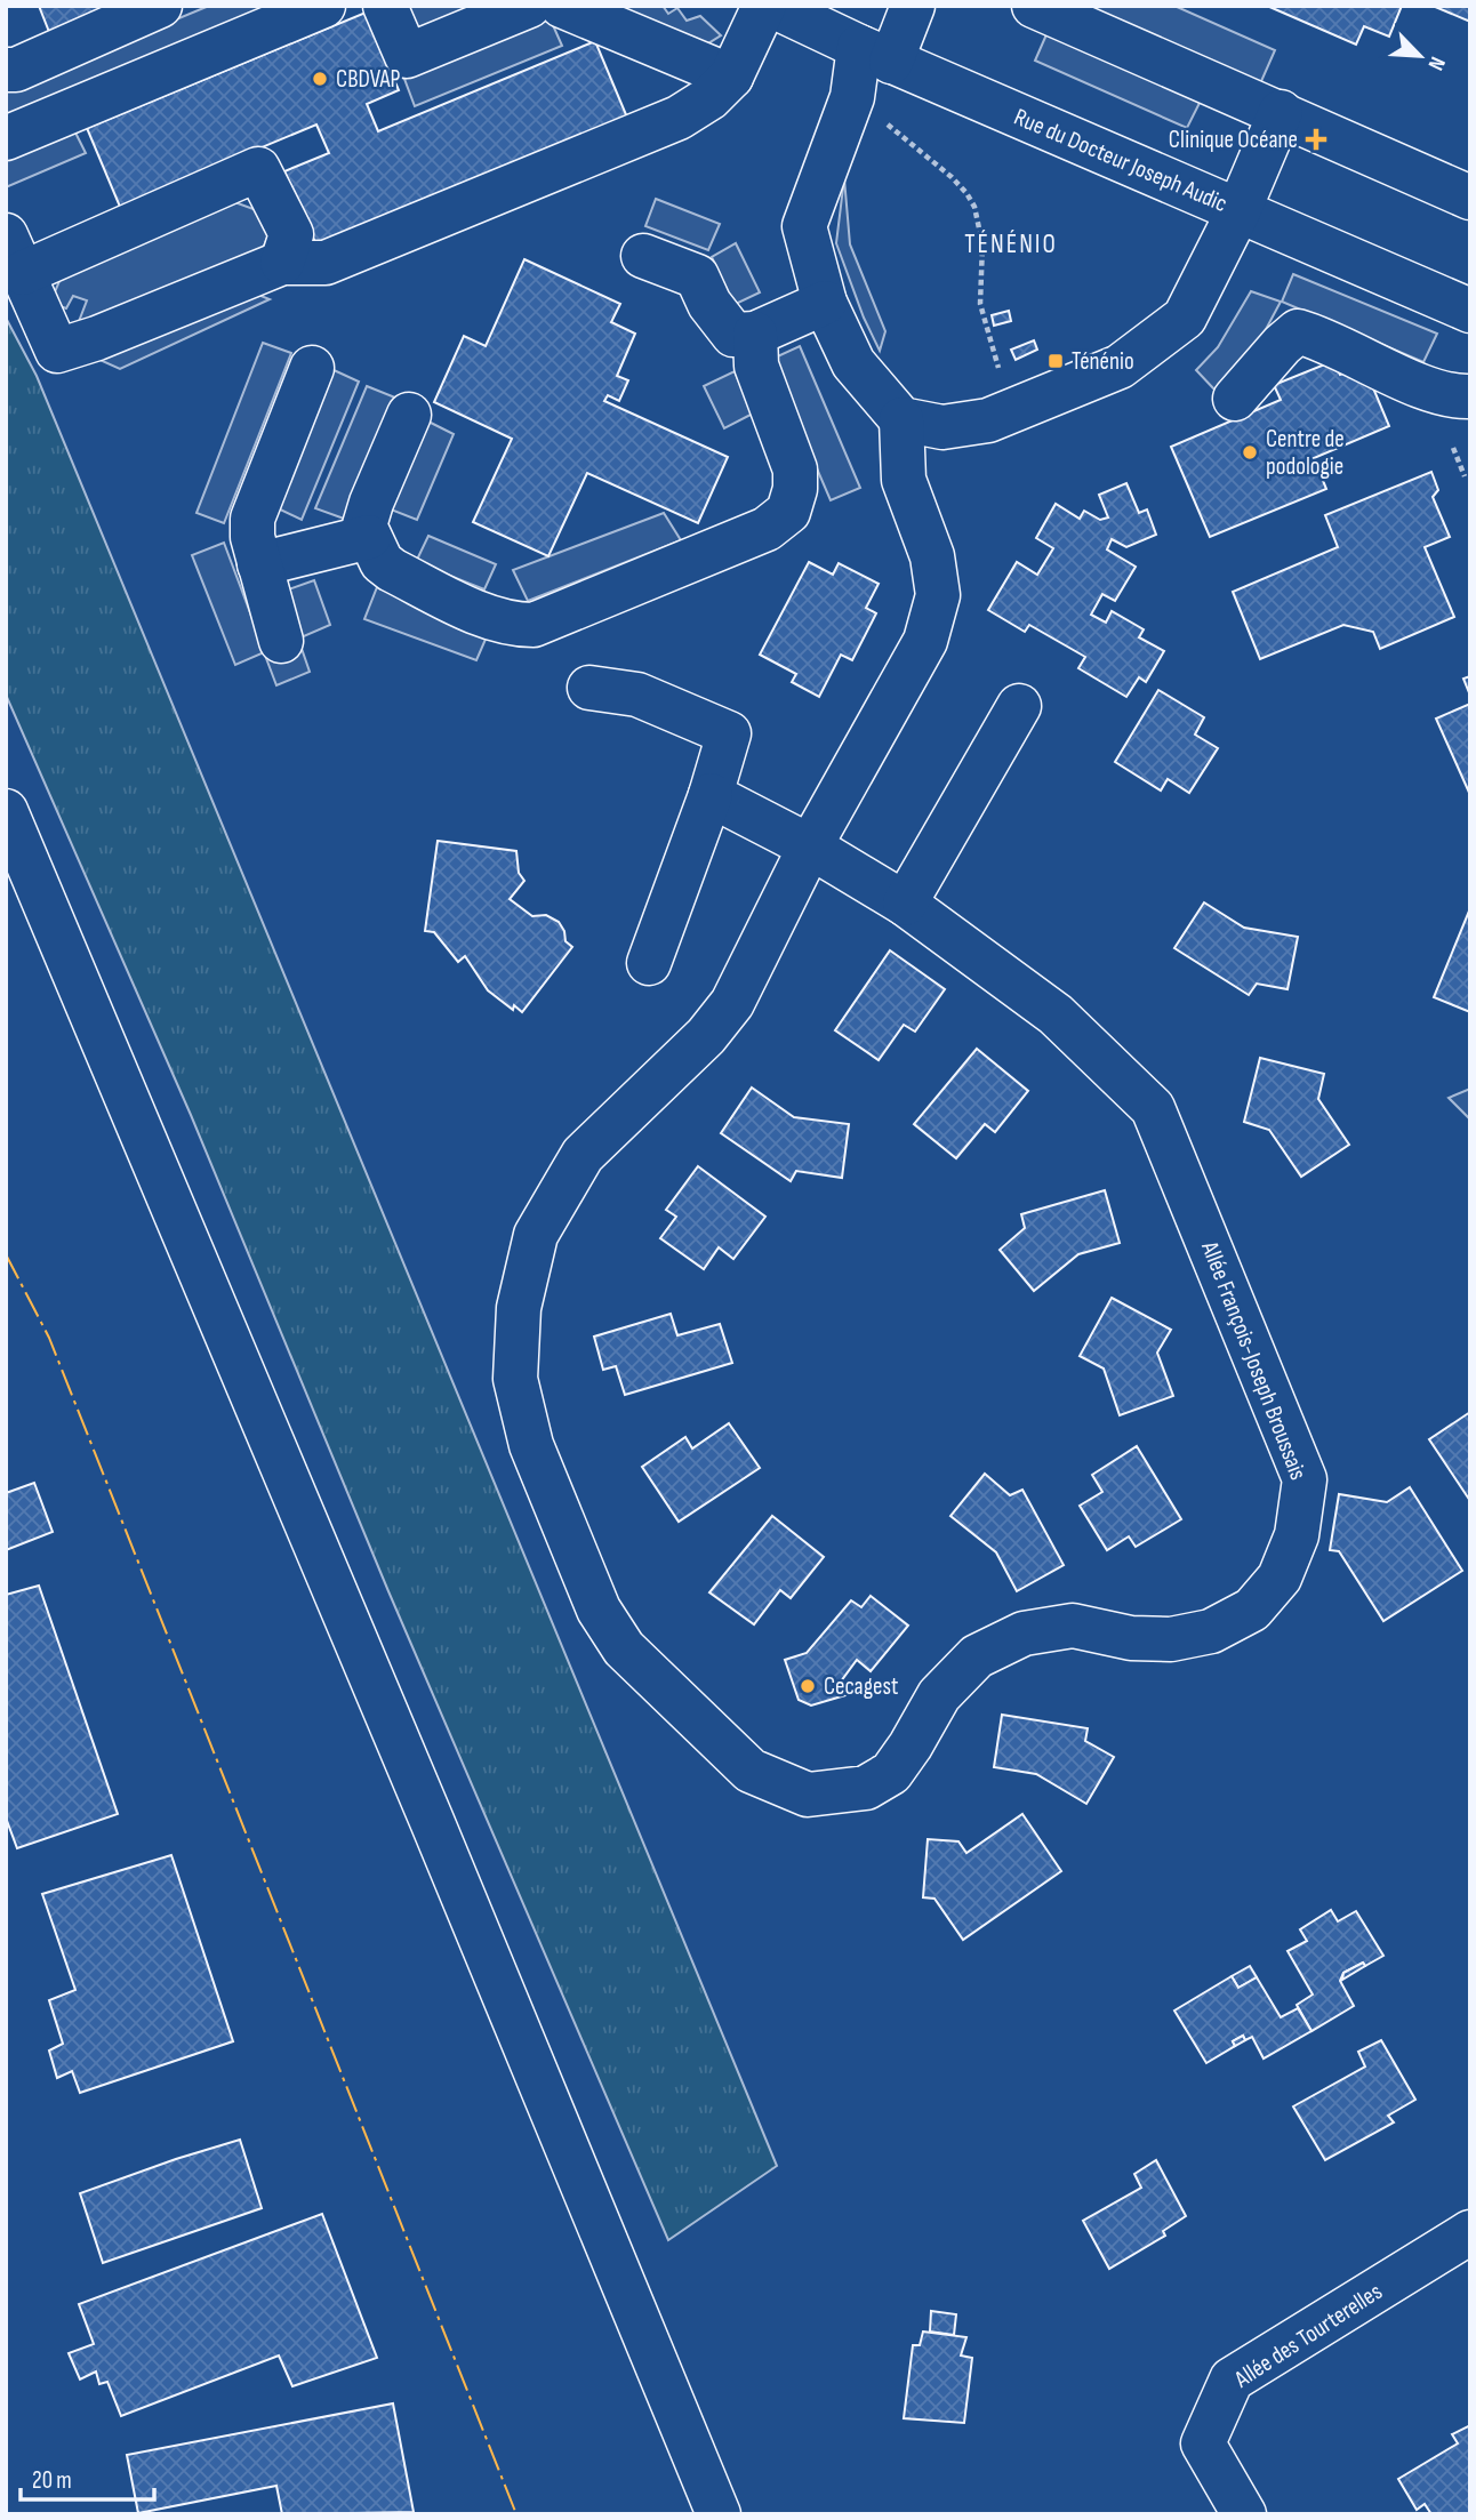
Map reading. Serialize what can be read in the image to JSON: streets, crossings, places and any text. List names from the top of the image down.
{
  "streets": {
    "street": ["Rue du Docteur Joseph Audic", "Allée François-Joseph Broussais", "Allée des Tourterelles"]
  },
  "districts": ["TÉNÉNIO"],
  "places": {
    "other": ["CBDVAP", "Centre de podologie", "Cecagest"],
    "health": ["Clinique Océane"],
    "transit": ["Ténénio"]
  },
  "scale_bar": "20 m",
  "north": "bottom right"
}
